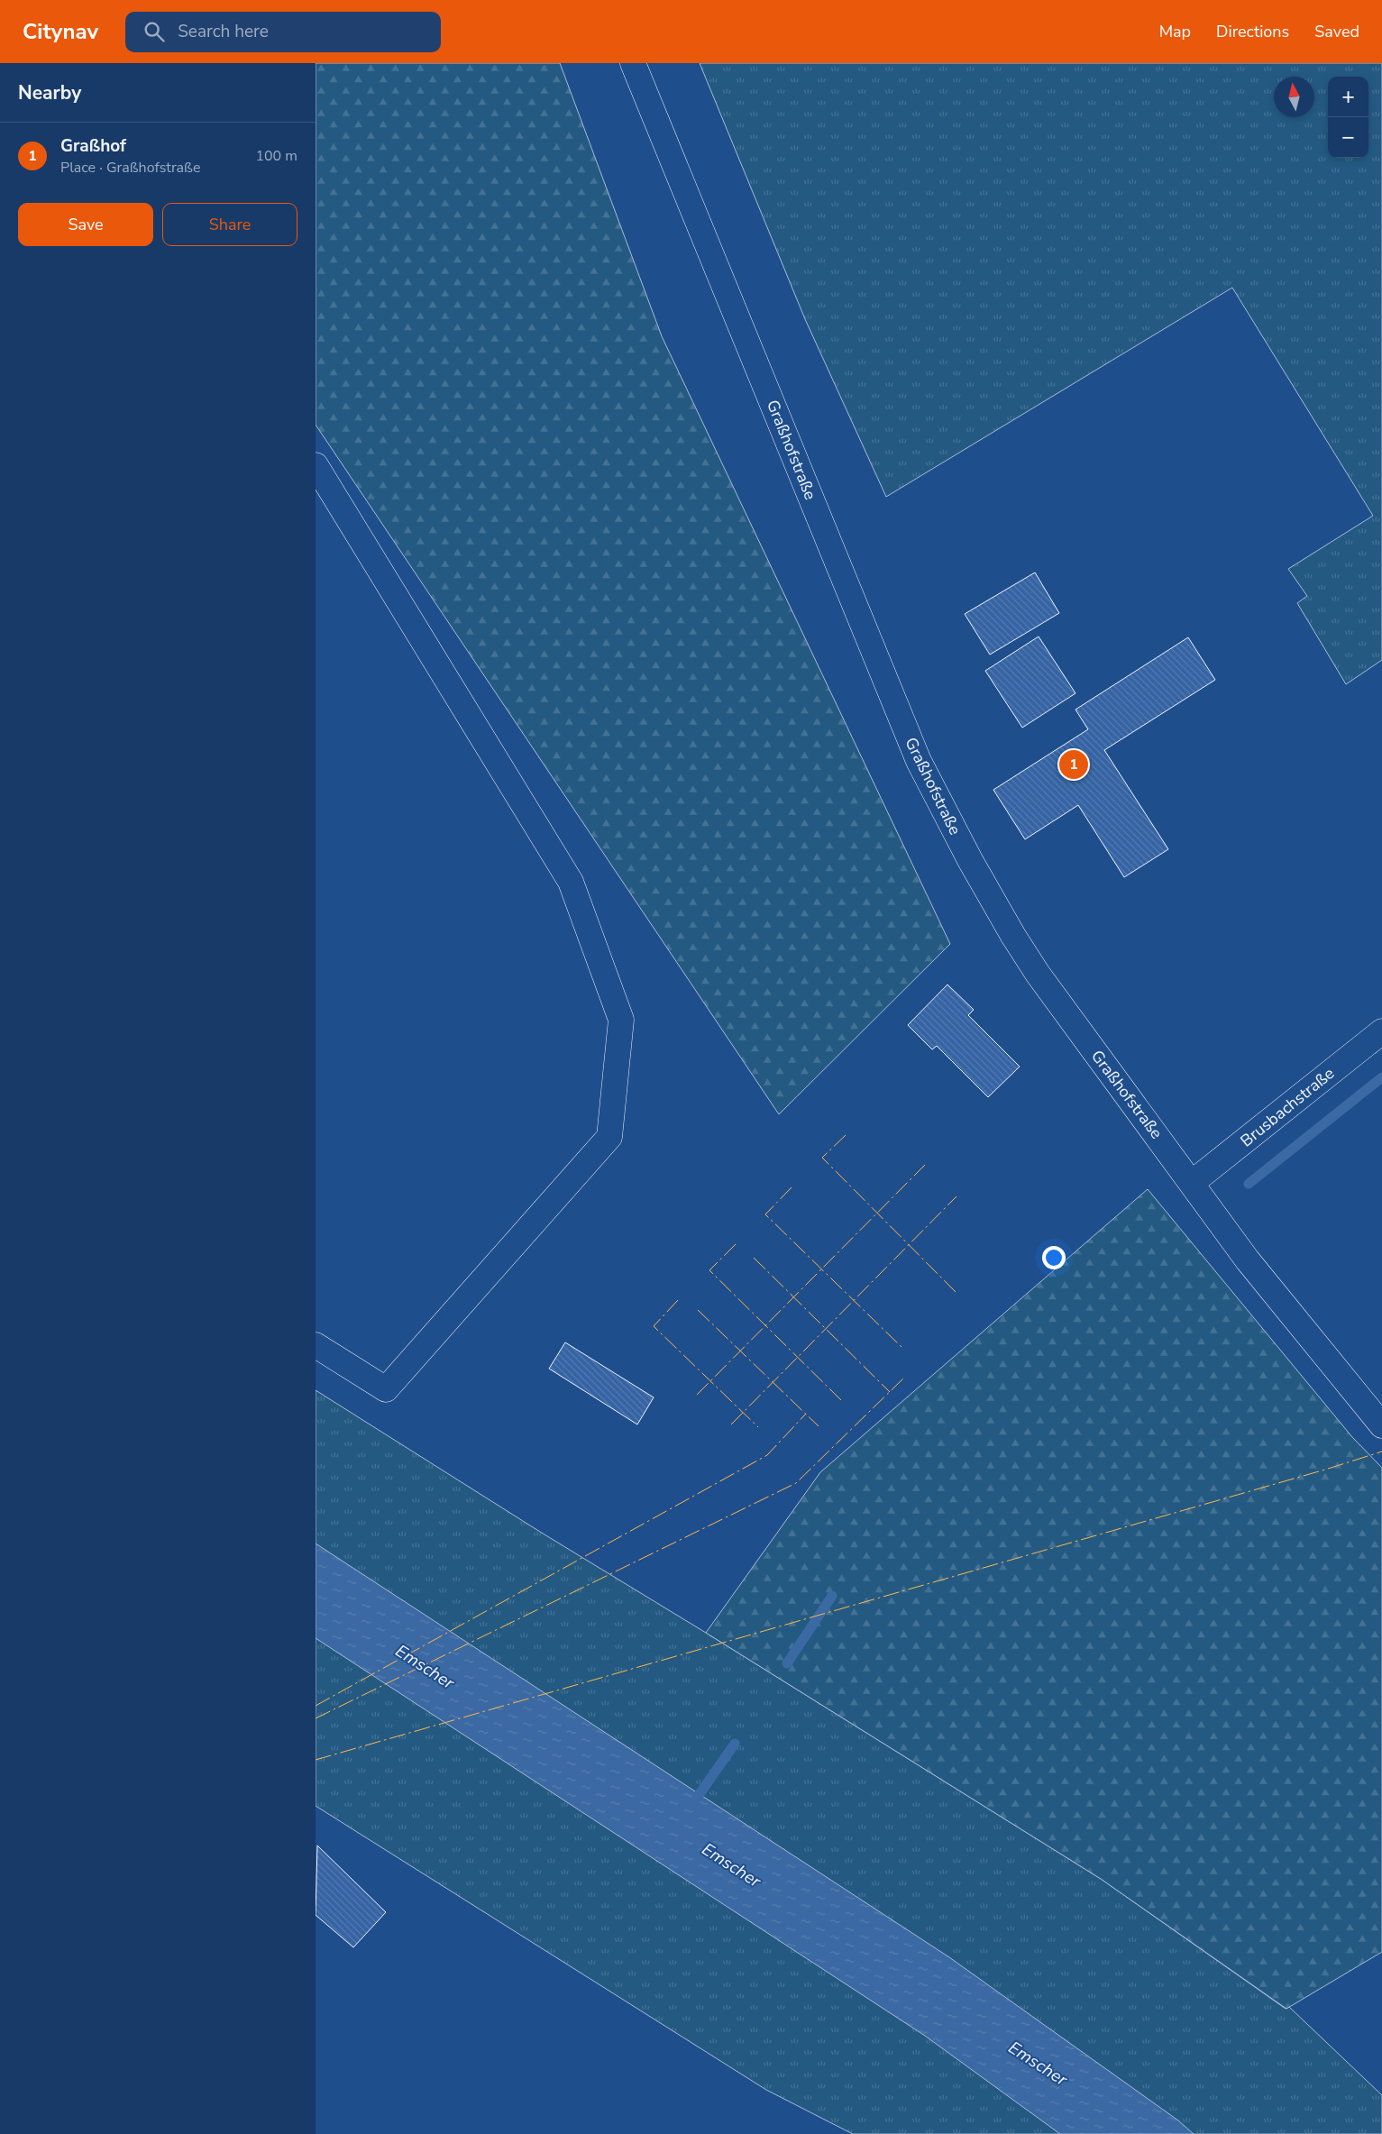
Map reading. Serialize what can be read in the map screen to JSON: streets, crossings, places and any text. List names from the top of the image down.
{
  "streets": {
    "street": ["Graßhofstraße", "Brusbachstraße"]
  },
  "crossings": [
    ["Graßhofstraße", "Brusbachstraße"]
  ],
  "water": ["Emscher"],
  "north": "top",
  "page": {
    "header": "Citynav",
    "search": "Search here",
    "nav": ["Map", "Directions", "Saved"],
    "heading": "Nearby",
    "map_buttons": ["+", "−"],
    "list": [
      {
        "mark": "1",
        "name": "Graßhof",
        "note": "Place · Graßhofstraße",
        "value": "100 m"
      }
    ],
    "buttons": ["Save", "Share"],
    "pins": "1"
  }
}
